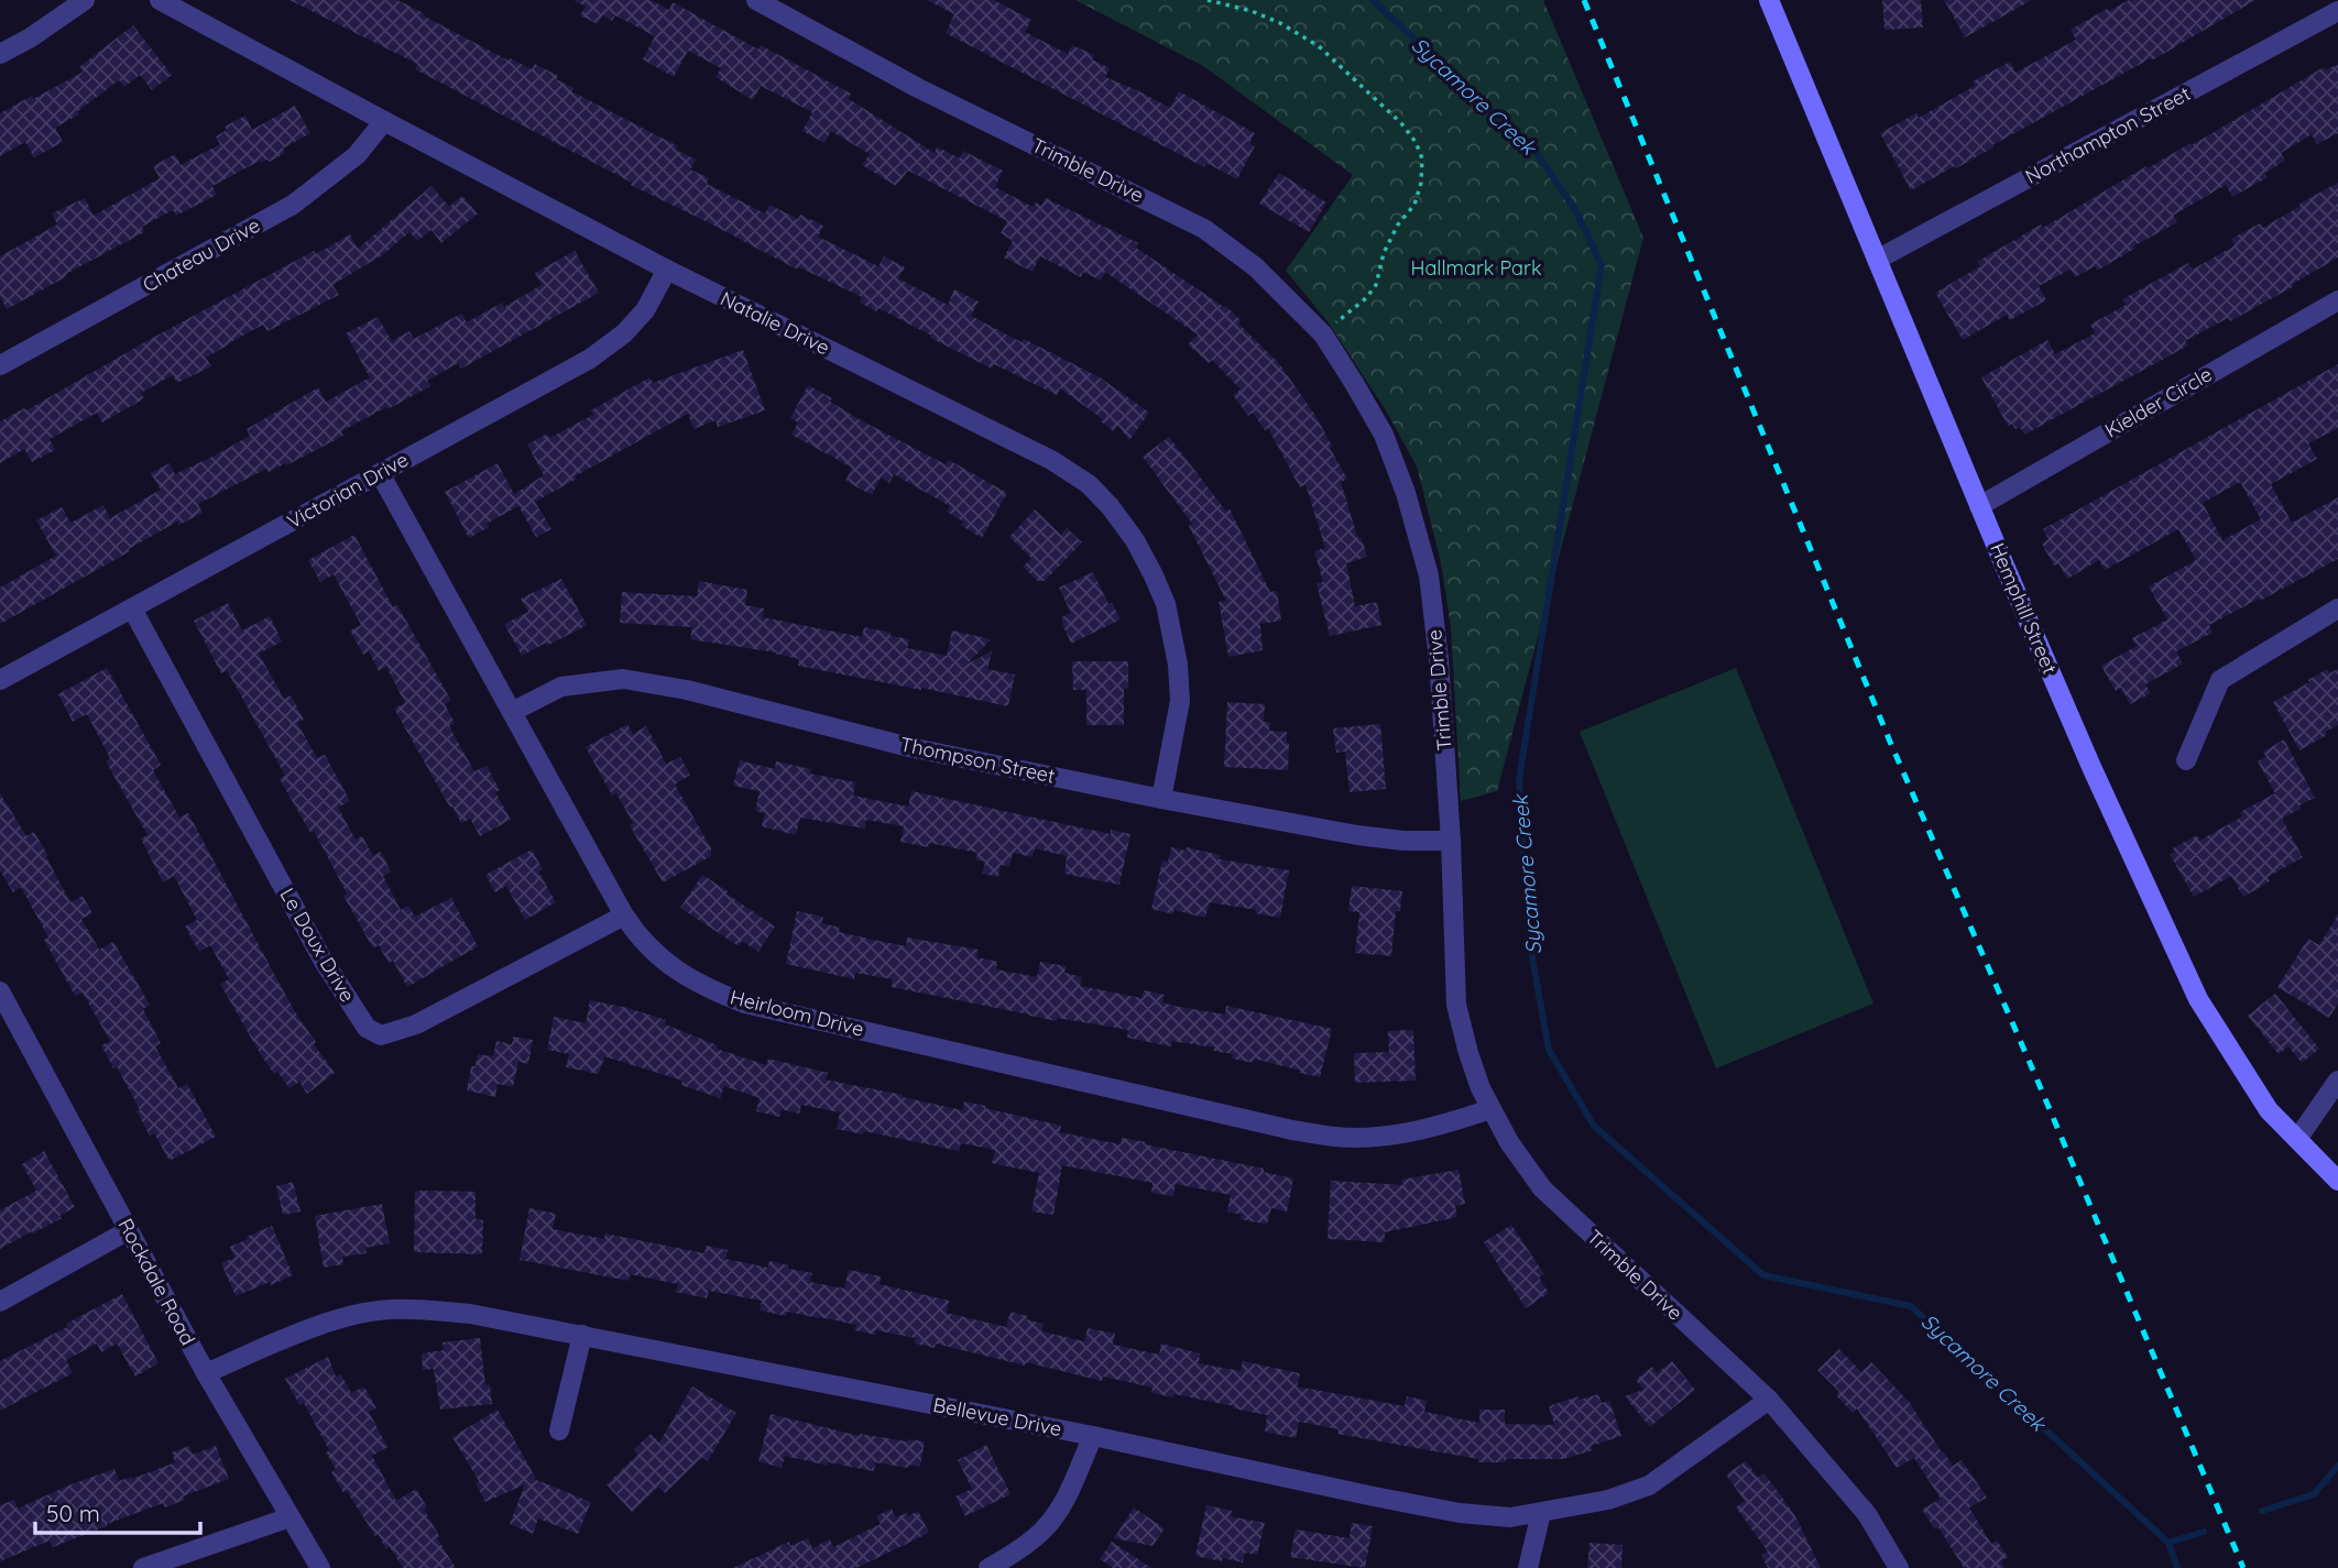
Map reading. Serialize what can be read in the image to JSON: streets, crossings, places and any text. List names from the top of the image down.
{
  "streets": {
    "street": [
      "Northampton Street",
      "Trimble Drive",
      "Chateau Drive",
      "Natalie Drive",
      "Kielder Circle",
      "Victorian Drive",
      "Hemphill Street",
      "Thompson Street",
      "Le Doux Drive",
      "Heirloom Drive",
      "Rockdale Road",
      "Bellevue Drive"
    ]
  },
  "crossings": [
    ["Northampton Street", "Hemphill Street"],
    ["Trimble Drive", "Thompson Street"],
    ["Trimble Drive", "Heirloom Drive"],
    ["Trimble Drive", "Bellevue Drive"],
    ["Chateau Drive", "Natalie Drive"],
    ["Natalie Drive", "Victorian Drive"],
    ["Natalie Drive", "Thompson Street"],
    ["Kielder Circle", "Hemphill Street"],
    ["Victorian Drive", "Le Doux Drive"],
    ["Victorian Drive", "Heirloom Drive"],
    ["Thompson Street", "Heirloom Drive"],
    ["Le Doux Drive", "Heirloom Drive"],
    ["Rockdale Road", "Bellevue Drive"]
  ],
  "water": ["Sycamore Creek"],
  "parks": ["Hallmark Park"],
  "scale_bar": "50 m"
}
